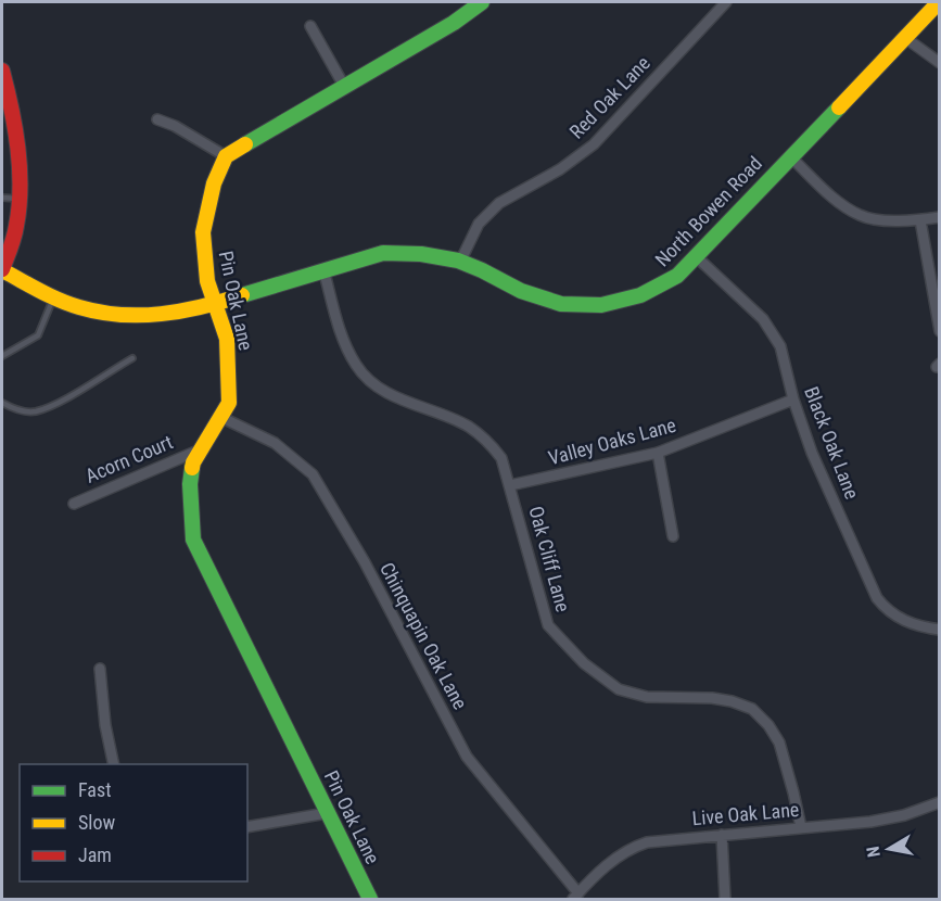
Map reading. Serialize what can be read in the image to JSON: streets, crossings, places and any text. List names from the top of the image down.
{
  "streets": {
    "street": [
      "Red Oak Lane",
      "North Bowen Road",
      "Pin Oak Lane",
      "Valley Oaks Lane",
      "Black Oak Lane",
      "Acorn Court",
      "Oak Cliff Lane",
      "Chinquapin Oak Lane",
      "Live Oak Lane"
    ]
  },
  "crossings": [
    ["Red Oak Lane", "North Bowen Road"],
    ["North Bowen Road", "Pin Oak Lane"],
    ["North Bowen Road", "Black Oak Lane"],
    ["North Bowen Road", "Oak Cliff Lane"],
    ["Pin Oak Lane", "Acorn Court"],
    ["Pin Oak Lane", "Chinquapin Oak Lane"],
    ["Valley Oaks Lane", "Black Oak Lane"],
    ["Valley Oaks Lane", "Oak Cliff Lane"],
    ["Oak Cliff Lane", "Live Oak Lane"],
    ["Chinquapin Oak Lane", "Live Oak Lane"]
  ],
  "legend": ["Fast", "Slow", "Jam"],
  "north": "left"
}
